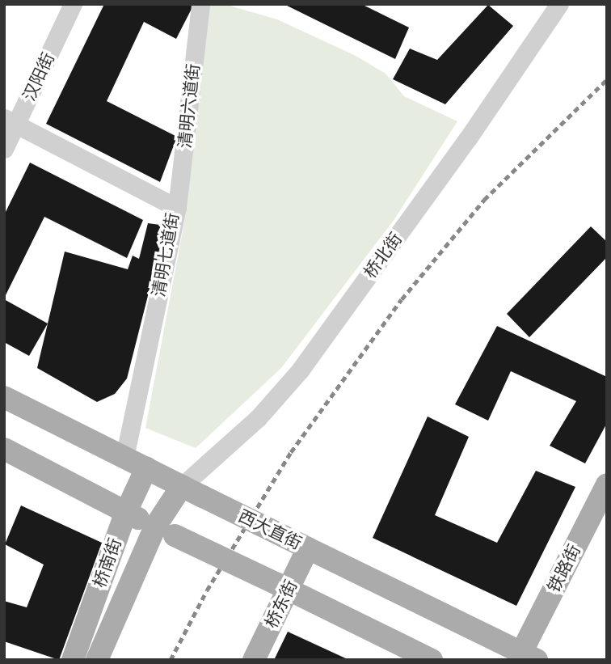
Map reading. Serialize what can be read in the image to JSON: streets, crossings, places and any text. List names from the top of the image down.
{
  "streets": {
    "main road": [
      "西大直街",
      "桥南街",
      "铁路街",
      "桥东街"
    ],
    "street": [
      "汉阳街",
      "清明六道街",
      "清明七道街",
      "桥北街"
    ]
  },
  "crossings": [
    ["汉阳街", "清明七道街"],
    ["清明六道街", "清明七道街"],
    ["清明七道街", "西大直街"],
    ["桥北街", "西大直街"],
    ["桥北街", "桥南街"],
    ["西大直街", "桥南街"],
    ["西大直街", "铁路街"],
    ["西大直街", "桥东街"]
  ]
}
